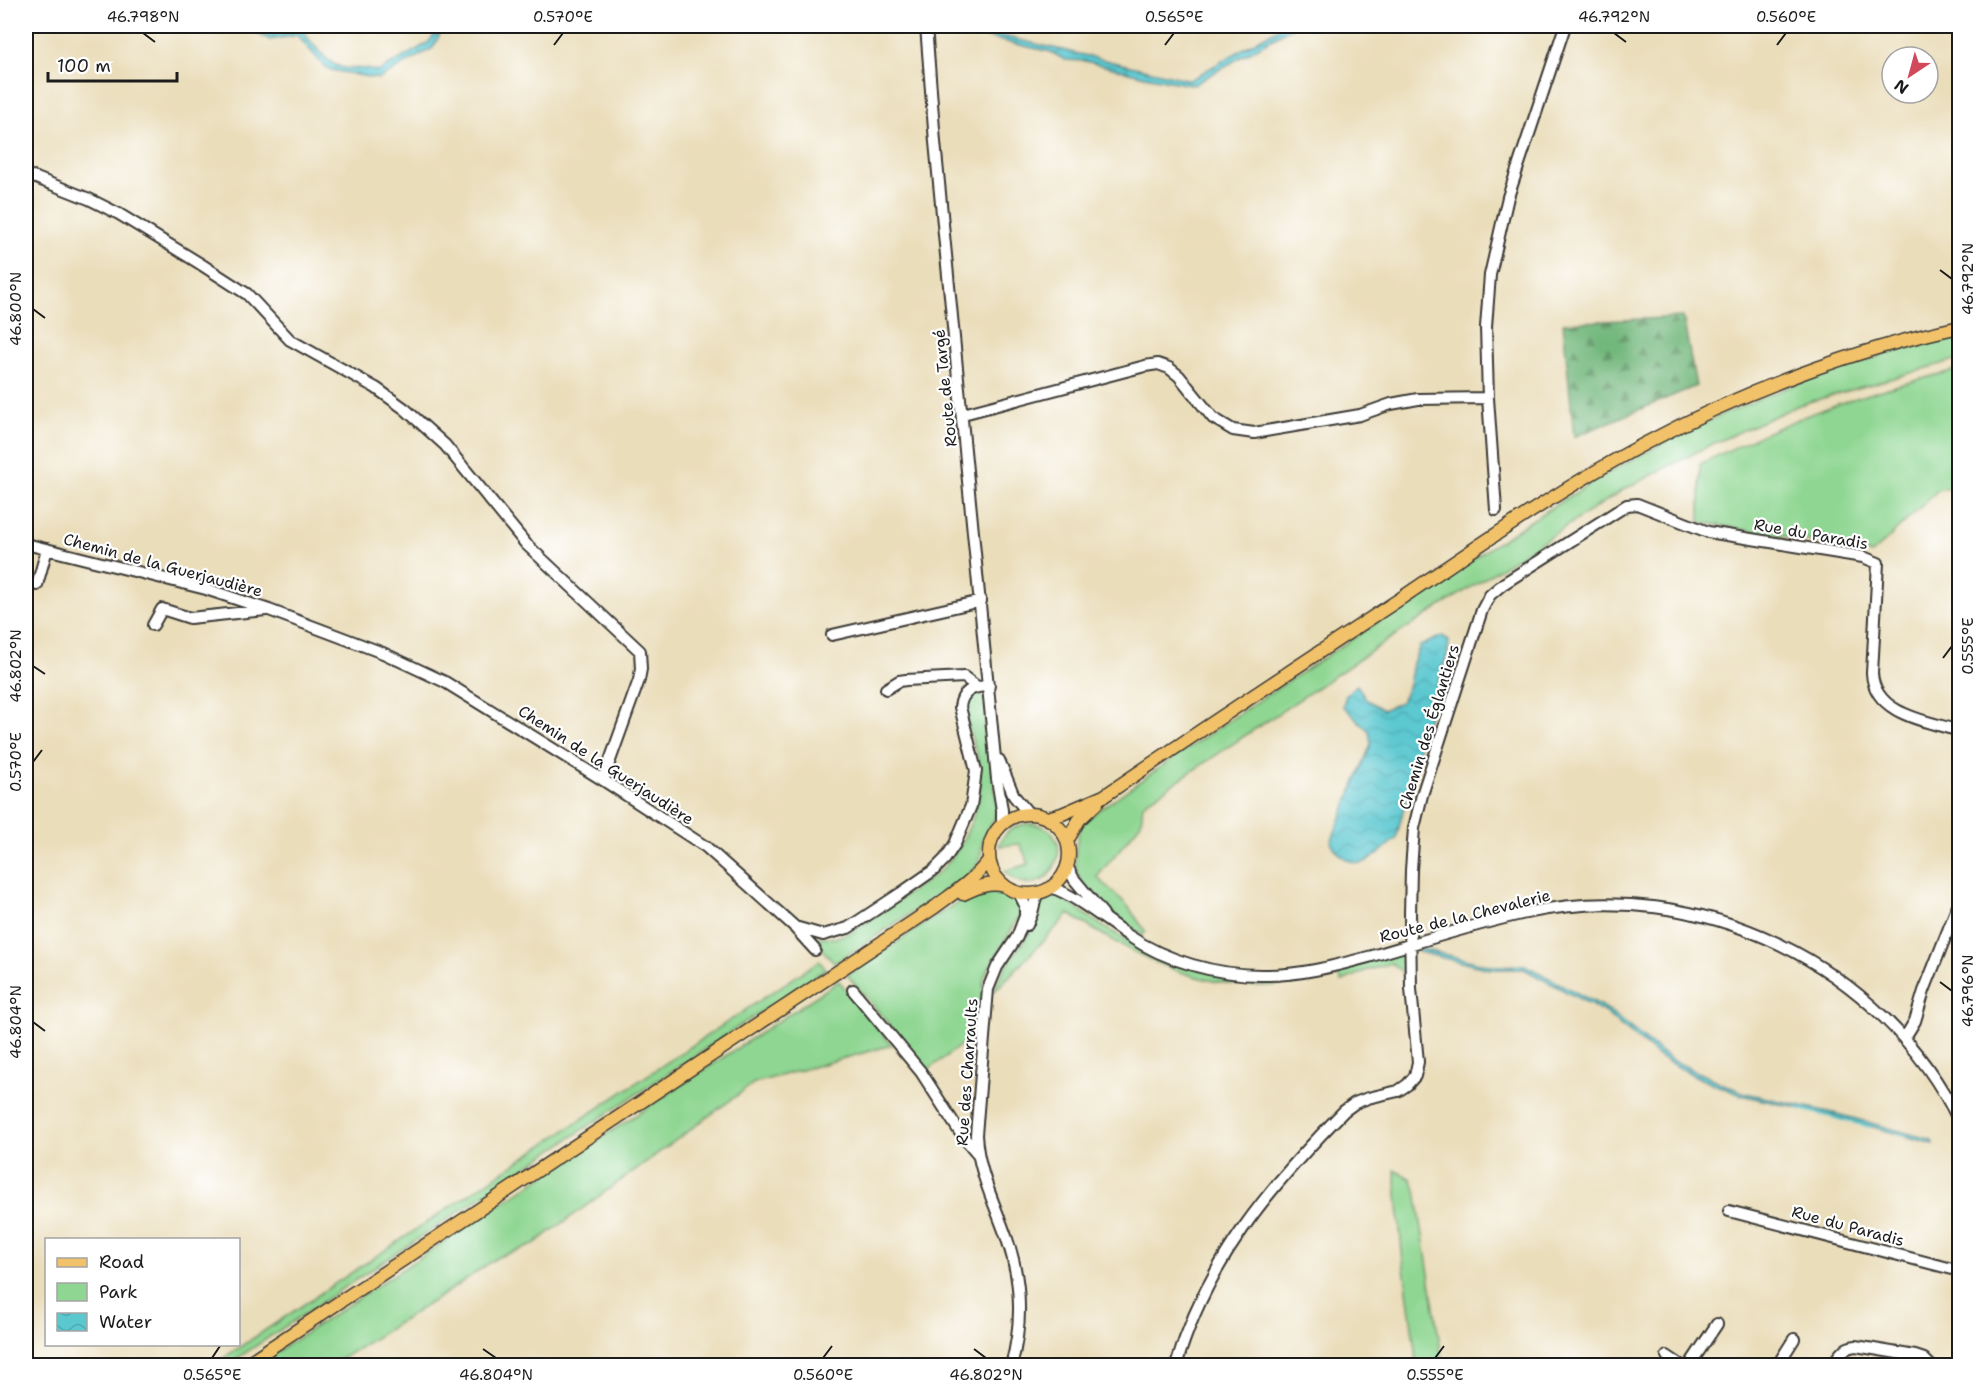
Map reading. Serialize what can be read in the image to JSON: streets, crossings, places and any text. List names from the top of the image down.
{
  "streets": {
    "street": [
      "Route de Targé",
      "Rue du Paradis",
      "Chemin de la Guerjaudière",
      "Chemin des Églantiers",
      "Route de la Chevalerie",
      "Rue des Charraults"
    ]
  },
  "crossings": [
    ["Route de Targé", "Route de la Chevalerie"],
    ["Route de Targé", "Rue des Charraults"],
    ["Rue du Paradis", "Chemin des Églantiers"],
    ["Chemin des Églantiers", "Route de la Chevalerie"],
    ["Route de la Chevalerie", "Rue des Charraults"]
  ],
  "legend": ["Road", "Park", "Water"],
  "scale_bar": "100 m",
  "north": "bottom left",
  "coordinates": [
    "46.798°N",
    "0.570°E",
    "0.565°E",
    "46.792°N",
    "0.560°E",
    "46.800°N",
    "0.555°E",
    "46.802°N",
    "46.796°N",
    "46.804°N"
  ]
}
